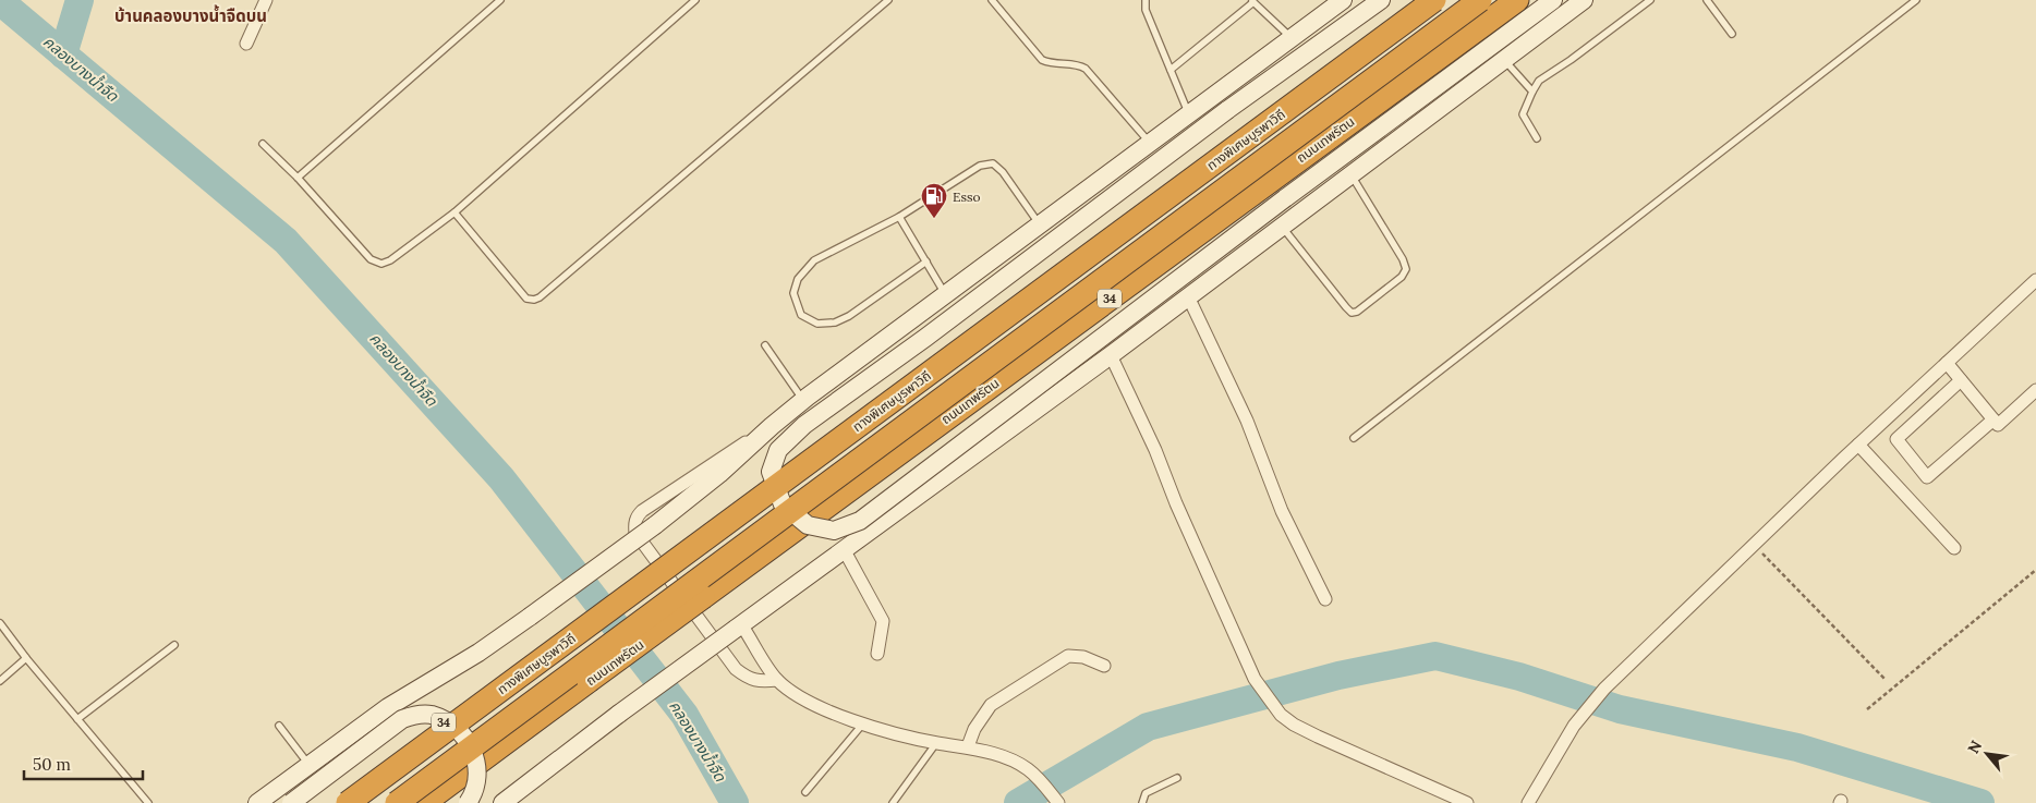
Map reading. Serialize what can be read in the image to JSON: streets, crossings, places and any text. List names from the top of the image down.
{
  "streets": {
    "highway": ["ทางพิเศษบูรพาวิถี", "ถนนเทพรัตน", "34"]
  },
  "districts": ["บ้านคลองบางน้ำจืดบน"],
  "water": ["คลองบางน้ำจืด"],
  "places": {
    "fuel station": ["Esso"]
  },
  "scale_bar": "50 m",
  "north": "top left"
}
